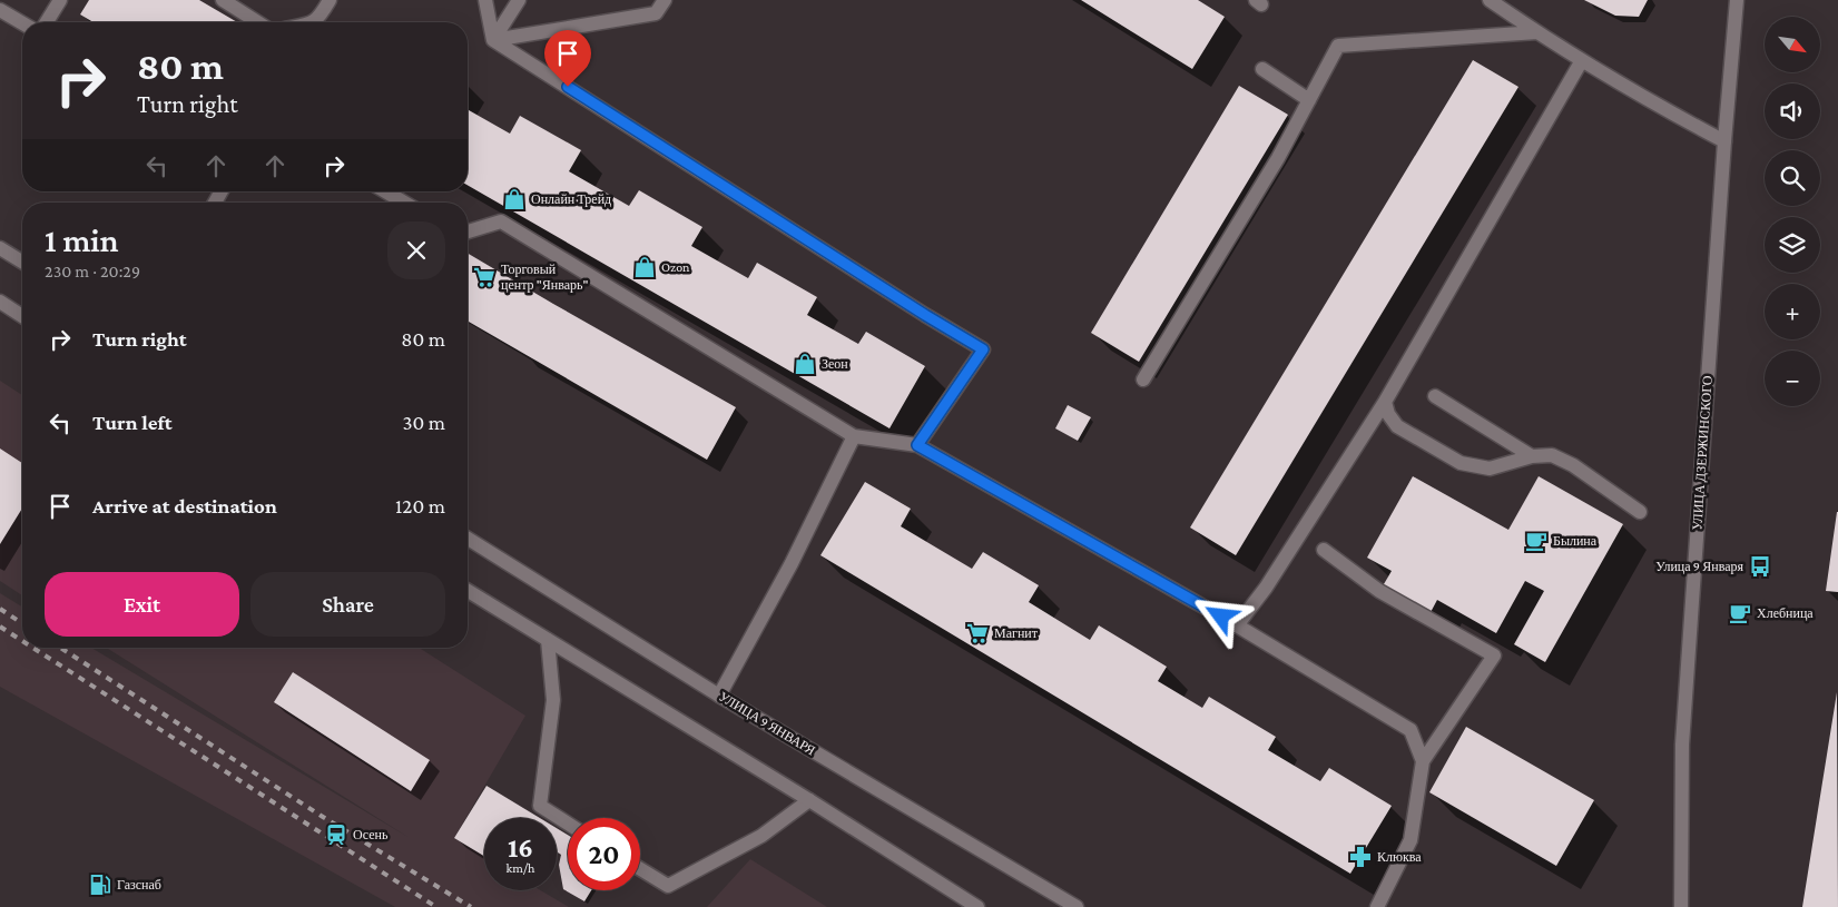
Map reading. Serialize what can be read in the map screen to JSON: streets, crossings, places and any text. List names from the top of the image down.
{
  "streets": {
    "main road": ["УЛИЦА ДЗЕРЖИНСКОГО", "УЛИЦА 9 ЯНВАРЯ"]
  },
  "places": {
    "shop": ["Онлайн Трейд", "Ozon", "Зеон"],
    "supermarket": ["Торговый центр \"Январь\"", "Магнит"],
    "cafe": ["Былина", "Хлебница"],
    "bus stop": ["Улица 9 Января"],
    "station": ["Осень"],
    "pharmacy": ["Клюква"],
    "fuel station": ["Газснаб"]
  },
  "north": "bottom right",
  "page": {
    "map_buttons": ["+", "−"],
    "turn": ["80 m", "Turn right"],
    "heading": ["1 min", "230 m · 20:29"],
    "list": [
      {
        "name": "Turn right",
        "value": "80 m"
      },
      {
        "name": "Turn left",
        "value": "30 m"
      },
      {
        "name": "Arrive at destination",
        "value": "120 m"
      }
    ],
    "buttons": ["Exit", "Share"],
    "speed": "16 km/h",
    "limit": "20"
  }
}
